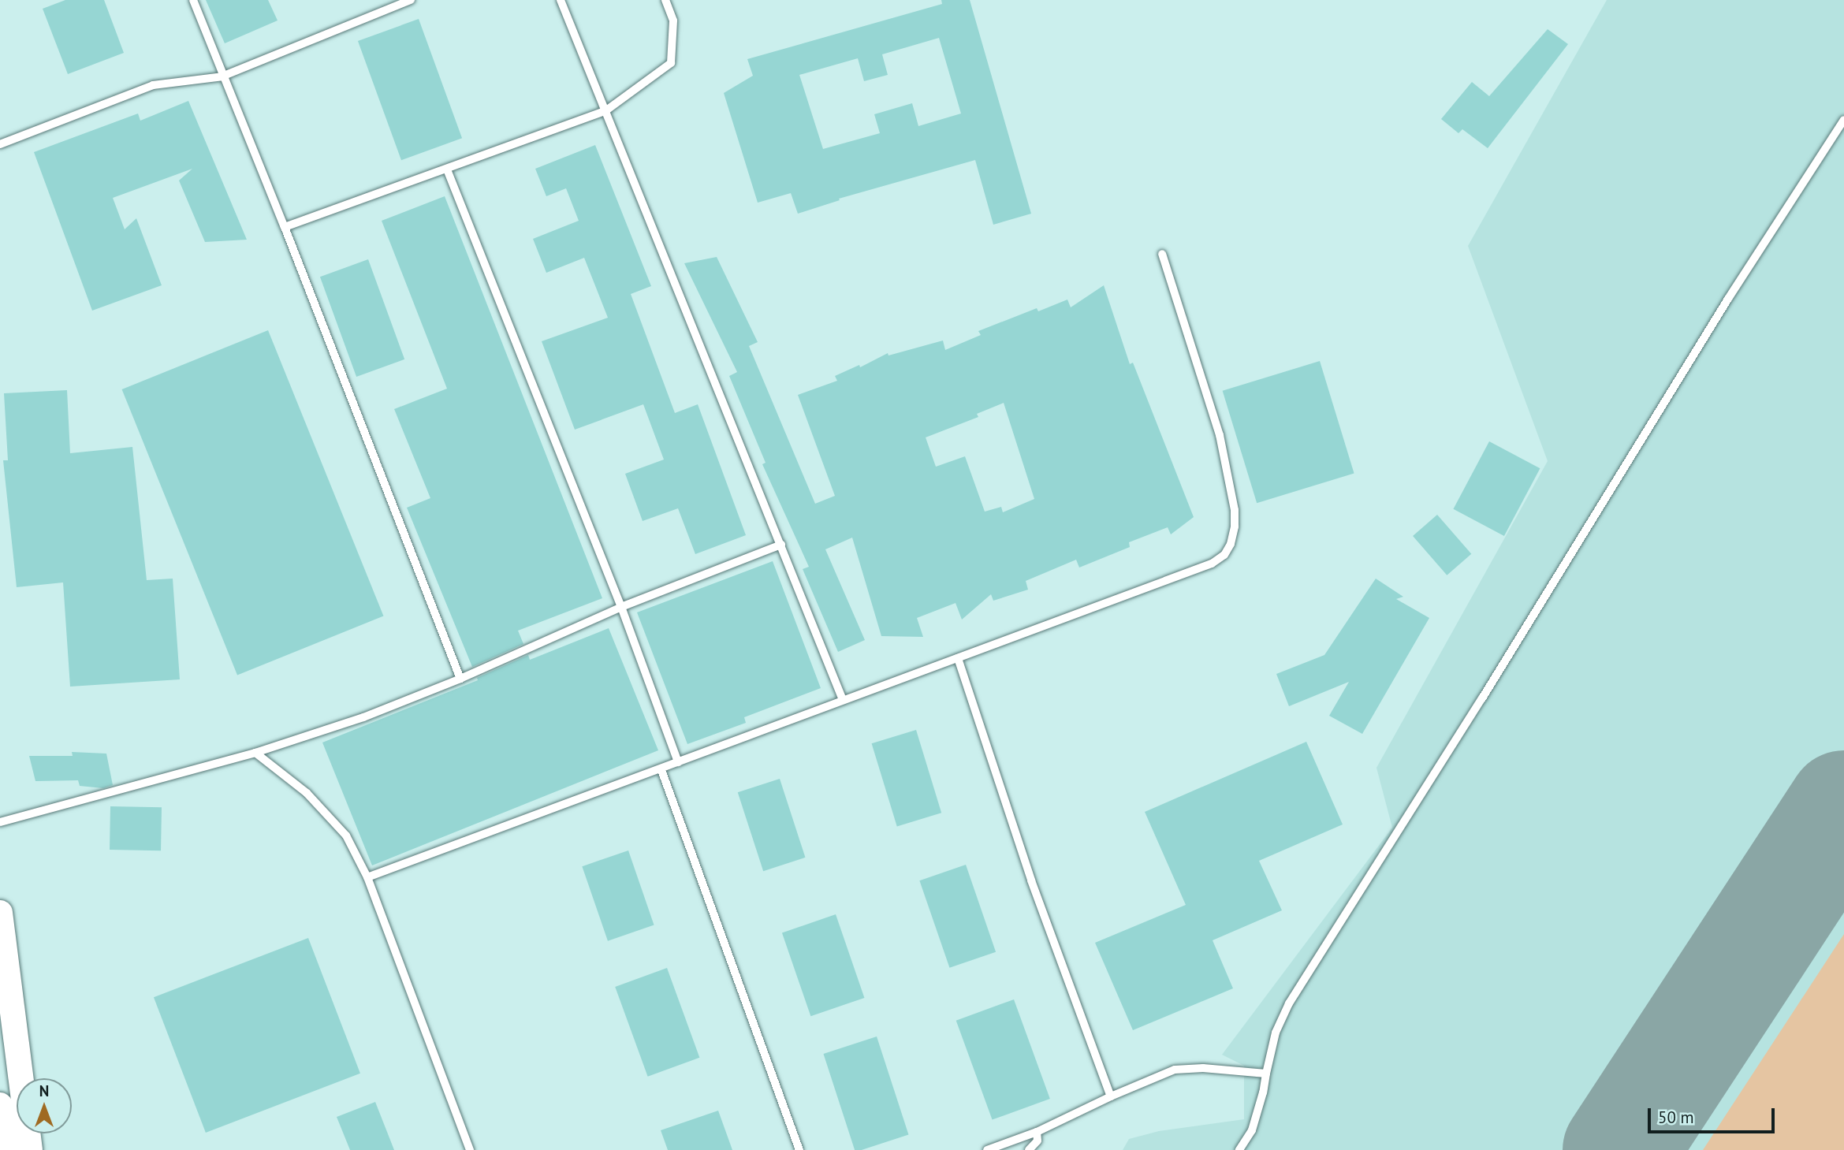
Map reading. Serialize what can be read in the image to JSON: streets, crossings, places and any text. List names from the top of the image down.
{
  "scale_bar": "50 m",
  "north": "top"
}
